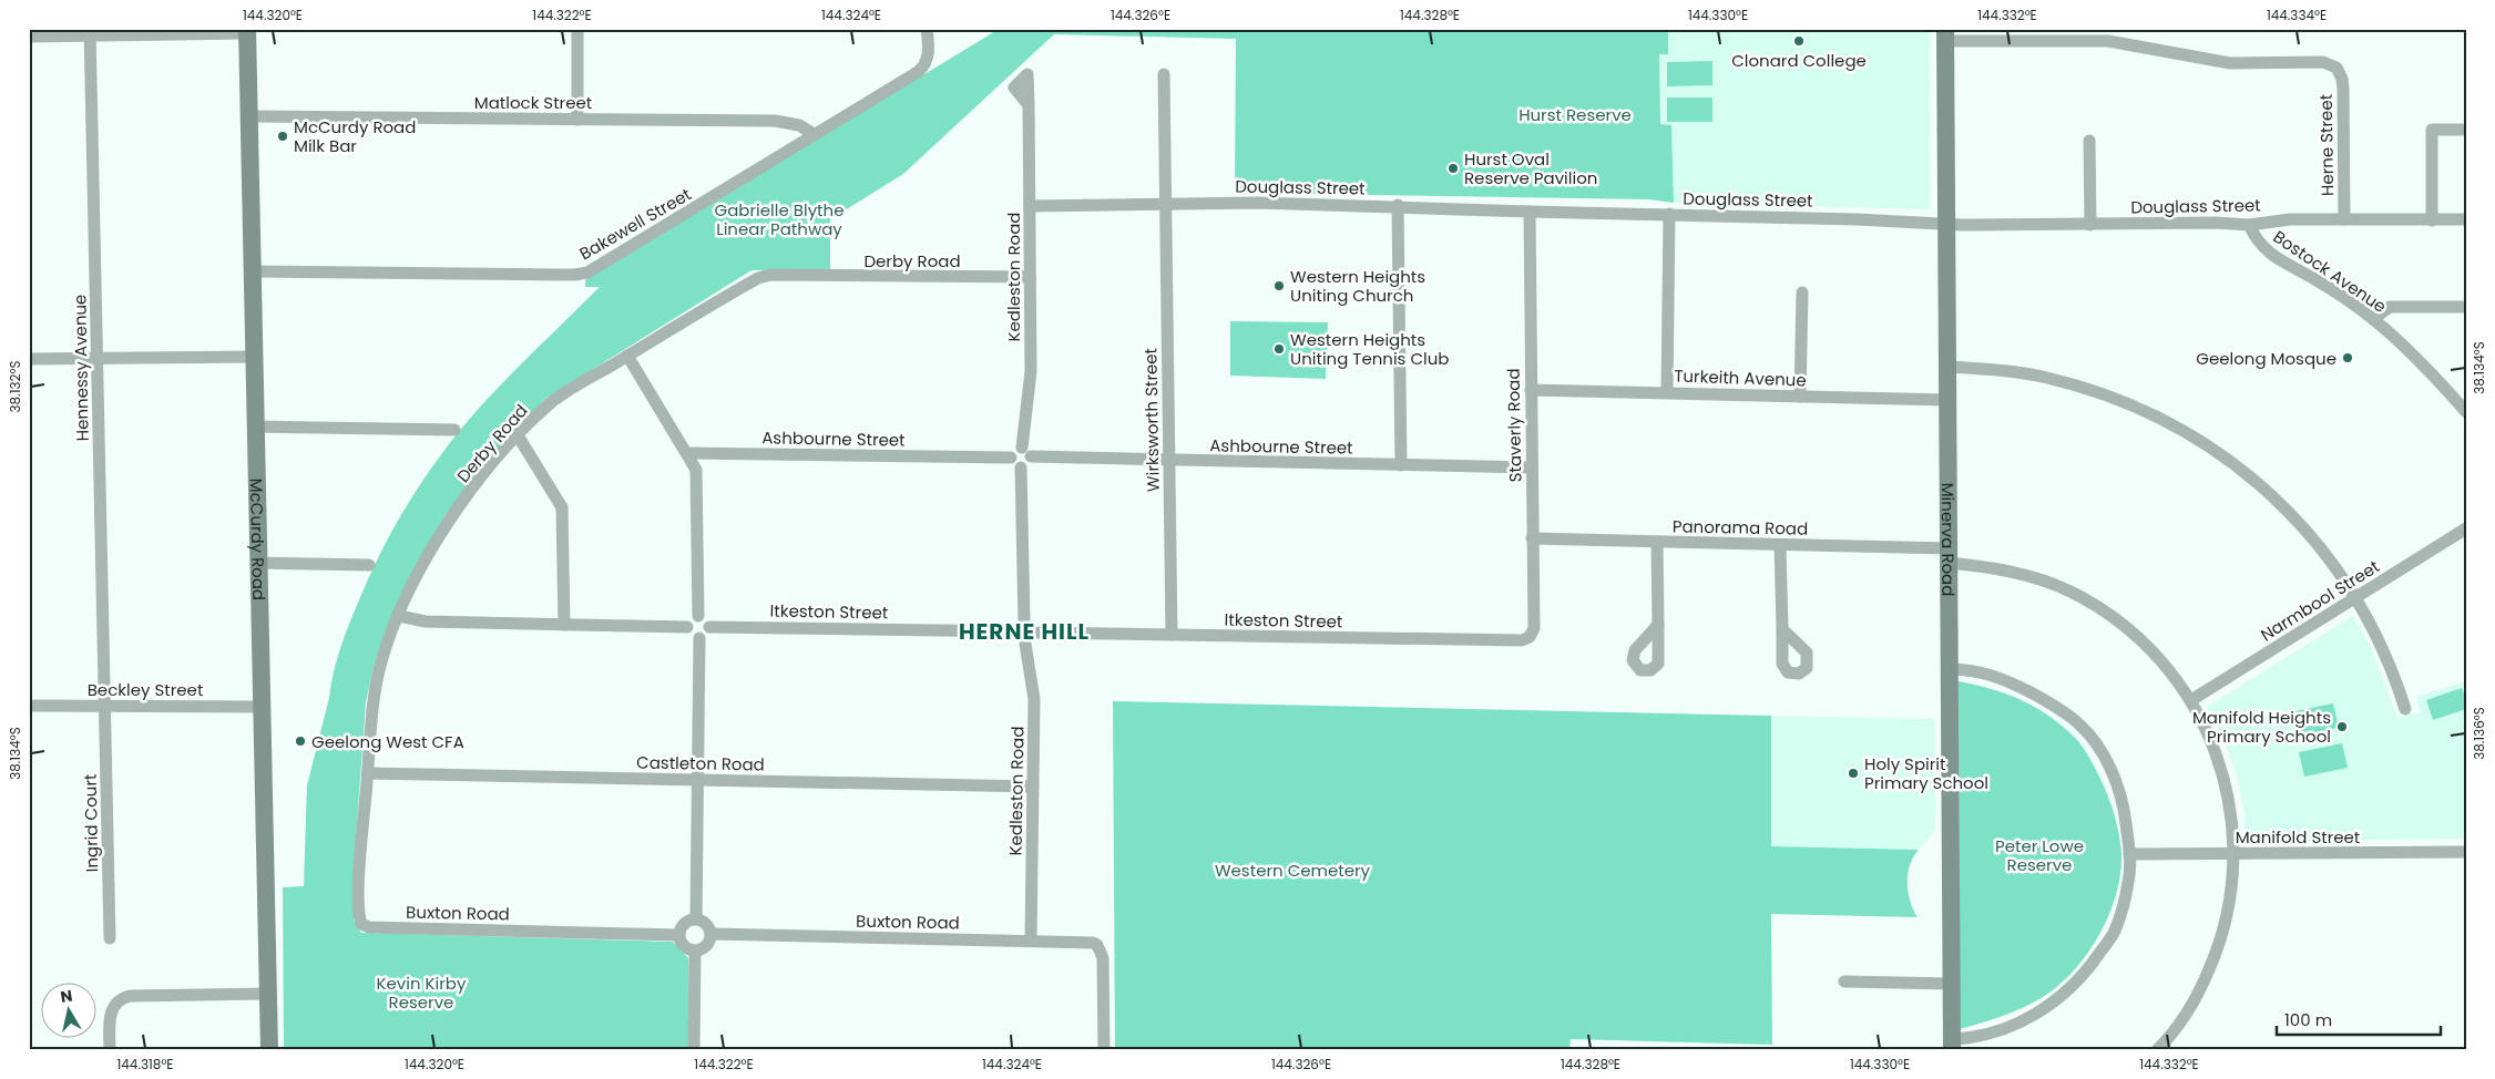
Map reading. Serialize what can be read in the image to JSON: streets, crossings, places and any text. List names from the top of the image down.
{
  "streets": {
    "main road": ["McCurdy Road", "Minerva Road"],
    "street": [
      "Matlock Street",
      "Herne Street",
      "Douglass Street",
      "Bakewell Street",
      "Derby Road",
      "Bostock Avenue",
      "Kedleston Road",
      "Hennessy Avenue",
      "Turkeith Avenue",
      "Wirksworth Street",
      "Staverly Road",
      "Ashbourne Street",
      "Panorama Road",
      "Narmbool Street",
      "Itkeston Street",
      "Beckley Street",
      "Castleton Road",
      "Ingrid Court",
      "Manifold Street",
      "Buxton Road"
    ]
  },
  "crossings": [
    ["Matlock Street", "Bakewell Street"],
    ["Matlock Street", "McCurdy Road"],
    ["Herne Street", "Douglass Street"],
    ["Herne Street", "Minerva Road"],
    ["Douglass Street", "Bostock Avenue"],
    ["Douglass Street", "Kedleston Road"],
    ["Douglass Street", "Wirksworth Street"],
    ["Douglass Street", "Staverly Road"],
    ["Douglass Street", "Minerva Road"],
    ["Bakewell Street", "McCurdy Road"],
    ["Derby Road", "Kedleston Road"],
    ["Derby Road", "Castleton Road"],
    ["Derby Road", "Buxton Road"],
    ["Kedleston Road", "Ashbourne Street"],
    ["Kedleston Road", "Itkeston Street"],
    ["Kedleston Road", "Castleton Road"],
    ["Kedleston Road", "Buxton Road"],
    ["Hennessy Avenue", "Beckley Street"],
    ["Hennessy Avenue", "Ingrid Court"],
    ["Turkeith Avenue", "Staverly Road"],
    ["Turkeith Avenue", "Minerva Road"],
    ["Wirksworth Street", "Ashbourne Street"],
    ["Wirksworth Street", "Itkeston Street"],
    ["Staverly Road", "Ashbourne Street"],
    ["Staverly Road", "Panorama Road"],
    ["Staverly Road", "Itkeston Street"],
    ["Panorama Road", "Minerva Road"],
    ["Panorama Road", "Narmbool Street"],
    ["Panorama Road", "Manifold Street"],
    ["McCurdy Road", "Beckley Street"],
    ["Beckley Street", "Ingrid Court"]
  ],
  "districts": ["HERNE HILL"],
  "parks": [
    "Hurst Reserve",
    "Gabrielle Blythe Linear Pathway",
    "Peter Lowe Reserve",
    "Western Cemetery",
    "Kevin Kirby Reserve"
  ],
  "places": [
    "Clonard College",
    "McCurdy Road Milk Bar",
    "Hurst Oval Reserve Pavilion",
    "Western Heights Uniting Church",
    "Western Heights Uniting Tennis Club",
    "Geelong Mosque",
    "Manifold Heights Primary School",
    "Geelong West CFA",
    "Holy Spirit Primary School"
  ],
  "scale_bar": "100 m",
  "north": "top",
  "coordinates": [
    "144.320°E",
    "144.322°E",
    "144.324°E",
    "144.326°E",
    "144.328°E",
    "144.330°E",
    "144.332°E",
    "144.334°E",
    "38.134°S",
    "38.132°S",
    "38.136°S",
    "144.318°E"
  ]
}
